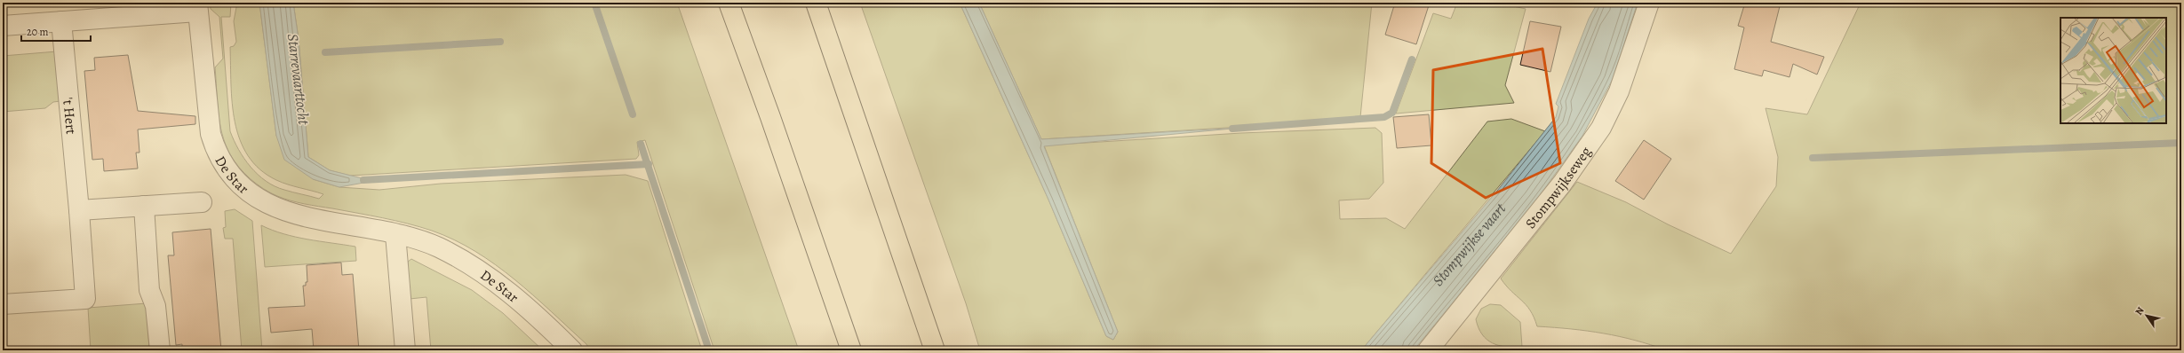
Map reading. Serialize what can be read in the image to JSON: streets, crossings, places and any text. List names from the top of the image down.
{
  "streets": {
    "street": ["'t Hert", "De Star", "Stompwijkseweg"]
  },
  "water": ["Starrevaarttocht", "Stompwijkse vaart"],
  "scale_bar": "20 m",
  "north": "top left"
}
